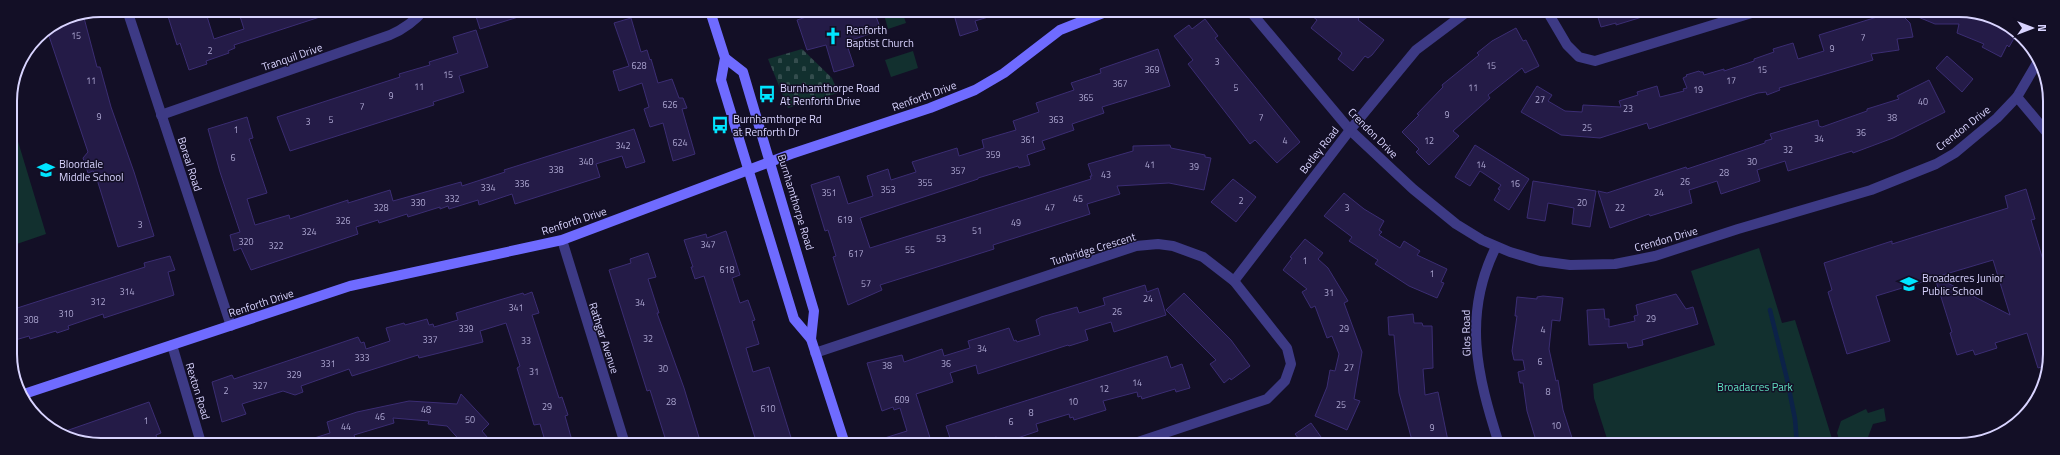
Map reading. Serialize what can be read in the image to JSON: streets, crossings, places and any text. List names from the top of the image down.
{
  "streets": {
    "street": [
      "Tranquil Drive",
      "Renforth Drive",
      "Crendon Drive",
      "Botley Road",
      "Boreal Road",
      "Burnhamthorpe Road",
      "Tunbridge Crescent",
      "Glos Road",
      "Rathgar Avenue",
      "Rexton Road"
    ]
  },
  "crossings": [
    ["Tranquil Drive", "Boreal Road"],
    ["Renforth Drive", "Boreal Road"],
    ["Renforth Drive", "Burnhamthorpe Road"],
    ["Renforth Drive", "Rathgar Avenue"],
    ["Renforth Drive", "Rexton Road"],
    ["Crendon Drive", "Botley Road"],
    ["Crendon Drive", "Glos Road"],
    ["Botley Road", "Tunbridge Crescent"],
    ["Burnhamthorpe Road", "Tunbridge Crescent"]
  ],
  "parks": ["Broadacres Park"],
  "places": {
    "church": ["Renforth Baptist Church"],
    "bus stop": ["Burnhamthorpe Road At Renforth Drive", "Burnhamthorpe Rd at Renforth Dr"],
    "school or university": ["Bloordale Middle School", "Broadacres Junior Public School"]
  },
  "house_numbers": [
    "15",
    "7",
    "9",
    "2",
    "3",
    "628",
    "15",
    "369",
    "15",
    "15",
    "11",
    "17",
    "367",
    "11",
    "5",
    "11",
    "19",
    "9",
    "365",
    "27",
    "40",
    "626",
    "7",
    "23",
    "9",
    "9",
    "7",
    "38",
    "5",
    "363",
    "3",
    "25",
    "1",
    "36",
    "34",
    "361",
    "4",
    "12",
    "624",
    "342",
    "32",
    "359",
    "6",
    "340",
    "30",
    "41",
    "14",
    "39",
    "338",
    "357",
    "28",
    "43",
    "26",
    "355",
    "336",
    "16",
    "334",
    "353",
    "351",
    "24",
    "332",
    "45",
    "2",
    "330",
    "20",
    "328",
    "47",
    "3",
    "22",
    "619",
    "326",
    "49",
    "3",
    "51",
    "324",
    "53",
    "320",
    "347",
    "322",
    "55",
    "617",
    "1",
    "618",
    "1",
    "57",
    "314",
    "31",
    "24",
    "312",
    "34",
    "341",
    "26",
    "310",
    "29",
    "308",
    "339",
    "29",
    "4",
    "32",
    "337",
    "33",
    "34",
    "333",
    "6",
    "331",
    "36",
    "38",
    "27",
    "30",
    "31",
    "329",
    "14",
    "327",
    "12",
    "2",
    "8",
    "609",
    "28",
    "10",
    "25",
    "29",
    "610",
    "48",
    "8",
    "46",
    "50",
    "1",
    "6",
    "10",
    "44",
    "9"
  ],
  "north": "right"
}
